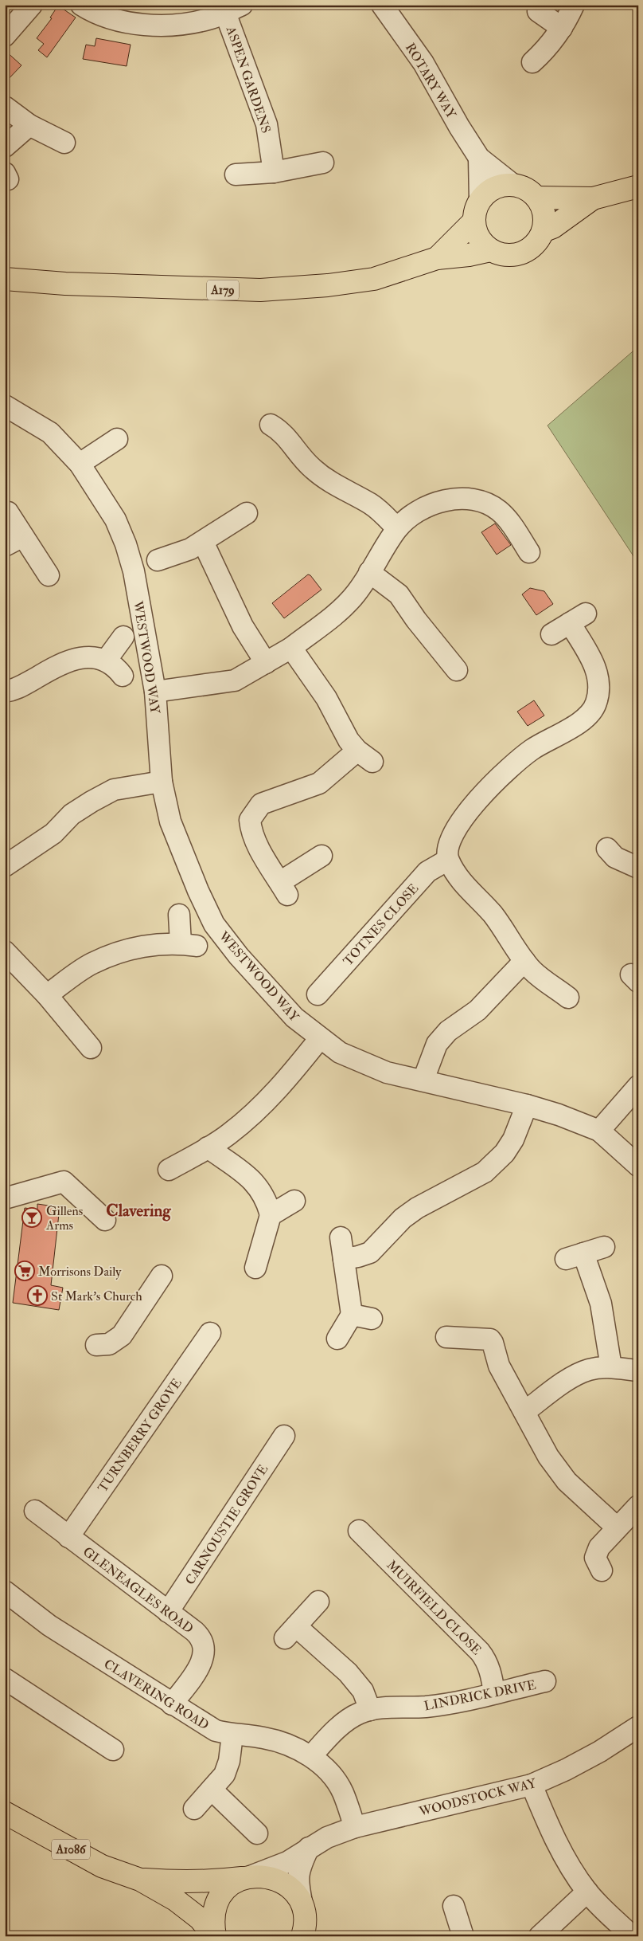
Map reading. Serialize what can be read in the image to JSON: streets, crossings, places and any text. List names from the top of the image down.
{
  "streets": {
    "main road": ["A179", "A1086"],
    "street": [
      "ASPEN GARDENS",
      "ROTARY WAY",
      "WESTWOOD WAY",
      "TOTNES CLOSE",
      "TURNBERRY GROVE",
      "CARNOUSTIE GROVE",
      "GLENEAGLES ROAD",
      "MUIRFIELD CLOSE",
      "CLAVERING ROAD",
      "LINDRICK DRIVE",
      "WOODSTOCK WAY"
    ]
  },
  "crossings": [
    ["TURNBERRY GROVE", "GLENEAGLES ROAD"],
    ["CARNOUSTIE GROVE", "GLENEAGLES ROAD"],
    ["GLENEAGLES ROAD", "CLAVERING ROAD"],
    ["MUIRFIELD CLOSE", "LINDRICK DRIVE"],
    ["CLAVERING ROAD", "LINDRICK DRIVE"],
    ["CLAVERING ROAD", "WOODSTOCK WAY"],
    ["WOODSTOCK WAY", "A1086"]
  ],
  "districts": ["Clavering"],
  "places": {
    "bar": ["Gillens Arms"],
    "supermarket": ["Morrisons Daily"],
    "church": ["St Mark's Church"]
  }
}
